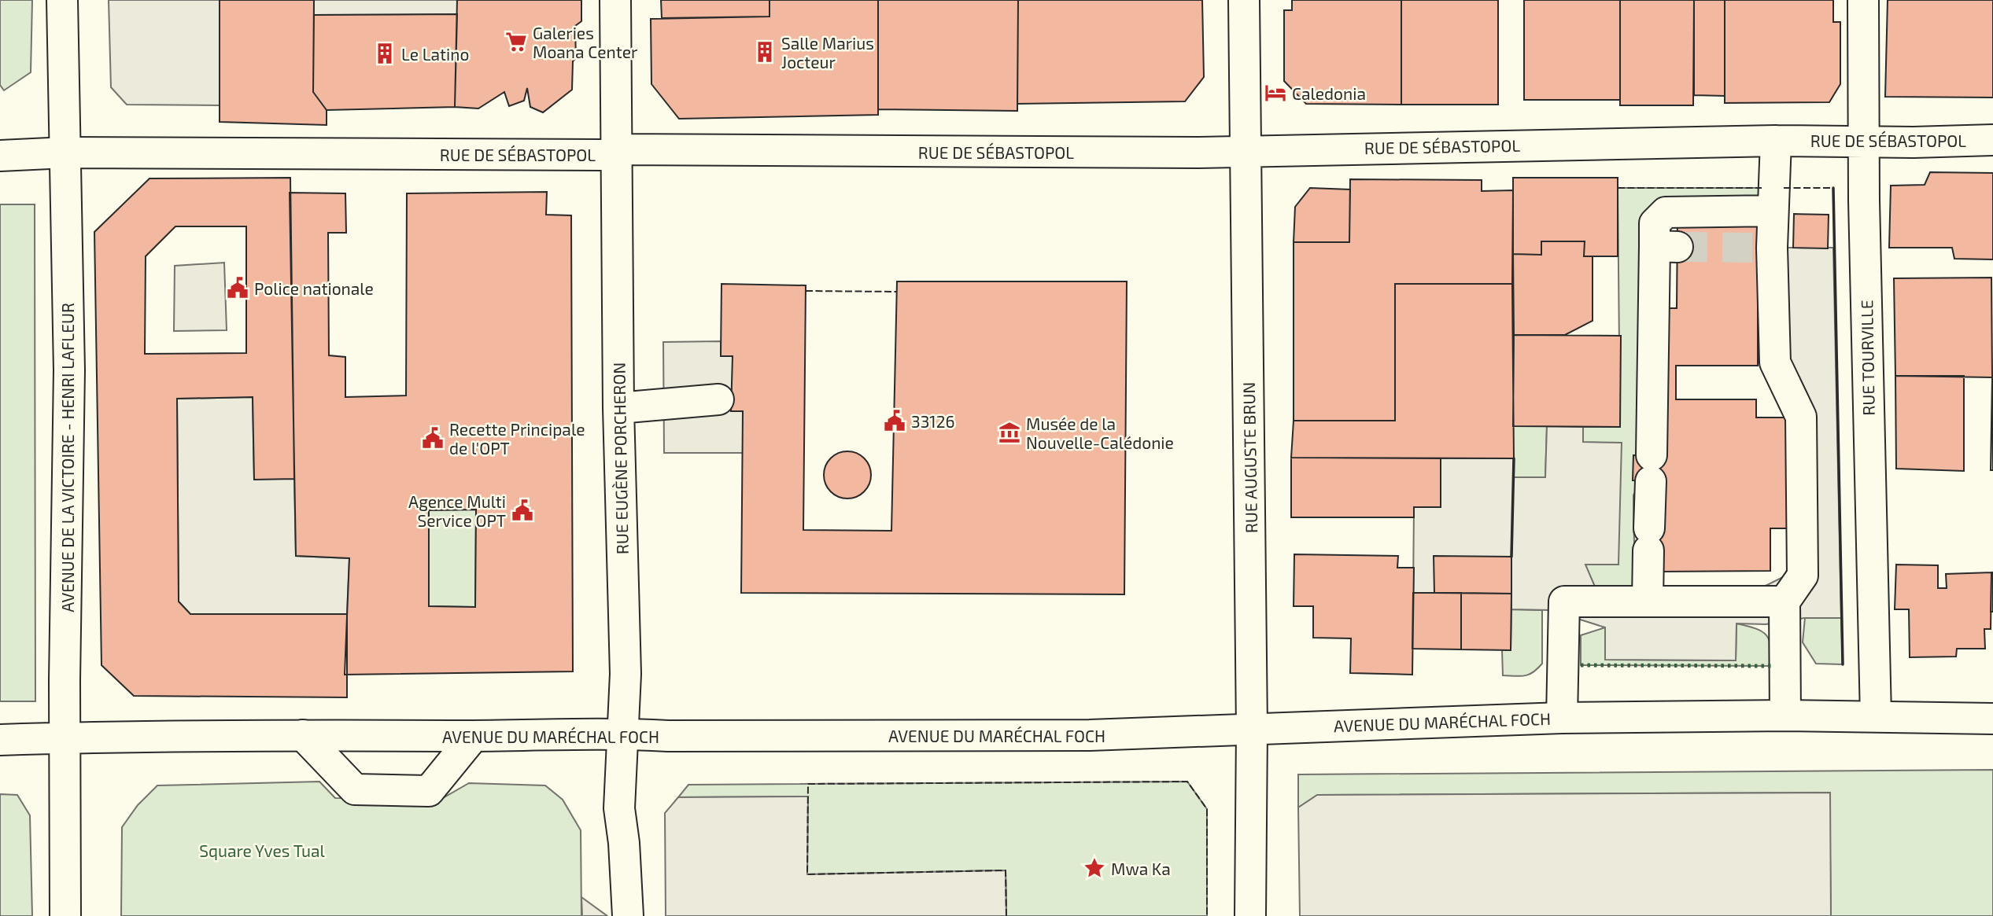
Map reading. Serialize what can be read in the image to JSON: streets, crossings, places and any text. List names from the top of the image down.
{
  "streets": {
    "street": [
      "RUE DE SÉBASTOPOL",
      "RUE TOURVILLE",
      "AVENUE DE LA VICTOIRE - HENRI LAFLEUR",
      "RUE AUGUSTE BRUN",
      "RUE EUGÈNE PORCHERON",
      "AVENUE DU MARÉCHAL FOCH"
    ]
  },
  "crossings": [
    ["RUE DE SÉBASTOPOL", "RUE TOURVILLE"],
    ["RUE DE SÉBASTOPOL", "AVENUE DE LA VICTOIRE - HENRI LAFLEUR"],
    ["RUE DE SÉBASTOPOL", "RUE AUGUSTE BRUN"],
    ["RUE DE SÉBASTOPOL", "RUE EUGÈNE PORCHERON"],
    ["RUE TOURVILLE", "AVENUE DU MARÉCHAL FOCH"],
    ["AVENUE DE LA VICTOIRE - HENRI LAFLEUR", "AVENUE DU MARÉCHAL FOCH"],
    ["RUE AUGUSTE BRUN", "AVENUE DU MARÉCHAL FOCH"],
    ["RUE EUGÈNE PORCHERON", "AVENUE DU MARÉCHAL FOCH"]
  ],
  "parks": ["Square Yves Tual"],
  "places": {
    "supermarket": ["Galeries Moana Center"],
    "building": ["Salle Marius Jocteur", "Le Latino"],
    "hotel": ["Caledonia"],
    "public building": [
      "Police nationale",
      "33126",
      "Recette Principale de l'OPT",
      "Agence Multi Service OPT"
    ],
    "museum": ["Musée de la Nouvelle-Calédonie"],
    "place": ["Mwa Ka"]
  }
}
